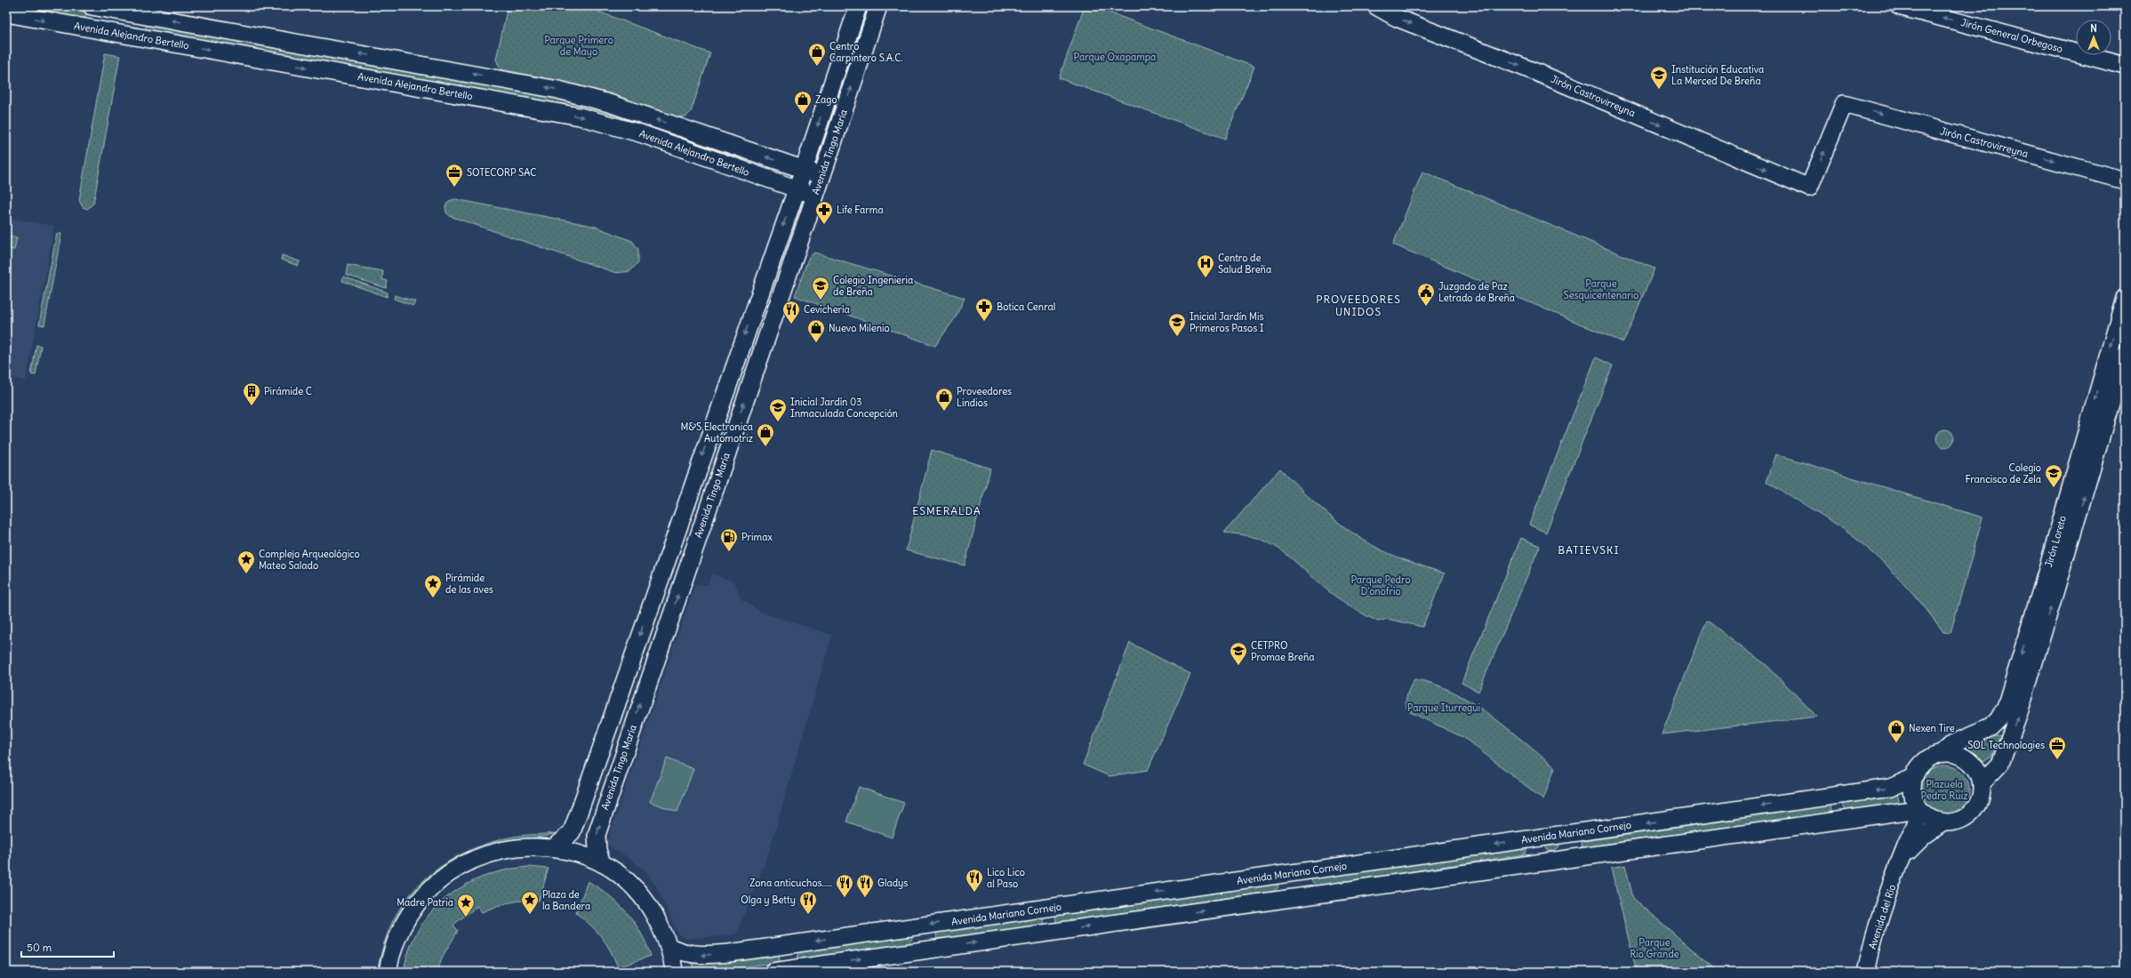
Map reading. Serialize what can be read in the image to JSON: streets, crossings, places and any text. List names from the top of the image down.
{
  "streets": {
    "main road": [
      "Avenida Alejandro Bertello",
      "Jirón General Orbegoso",
      "Jirón Castrovirreyna",
      "Avenida Tingo María",
      "Jirón Loreto",
      "Avenida Mariano Cornejo",
      "Avenida del Río"
    ]
  },
  "crossings": [
    ["Avenida Alejandro Bertello", "Avenida Tingo María"],
    ["Jirón Loreto", "Avenida Mariano Cornejo"],
    ["Jirón Loreto", "Avenida del Río"],
    ["Avenida Mariano Cornejo", "Avenida del Río"]
  ],
  "one_way": ["Jirón General Orbegoso", "Jirón Castrovirreyna"],
  "districts": ["PROVEEDORES UNIDOS", "ESMERALDA", "BATIEVSKI"],
  "parks": [
    "Parque Primero de Mayo",
    "Parque Oxapampa",
    "Parque Sesquicentenario",
    "Parque Pedro D'onofrio",
    "Parque Iturregui",
    "Plazuela Pedro Ruiz",
    "Parque Rio Grande"
  ],
  "places": {
    "shop": [
      "Centro Carpintero S.A.C.",
      "Zago",
      "Nuevo Milenio",
      "Proveedores Lindios",
      "M&S Electronica Automotriz",
      "Nexen Tire"
    ],
    "school or university": [
      "Institución Educativa La Merced De Breña",
      "Colegio Ingenieria de Breña",
      "Inicial Jardín Mis Primeros Pasos I",
      "Inicial Jardín 03 Inmaculada Concepción",
      "Colegio Francisco de Zela",
      "CETPRO Promae Breña"
    ],
    "office": ["SOTECORP SAC", "SOL Technologies"],
    "pharmacy": ["Life Farma", "Botica Cenral"],
    "hospital": ["Centro de Salud Breña"],
    "public building": ["Juzgado de Paz Letrado de Breña"],
    "restaurant": [
      "Cevichería",
      "Lico Lico al Paso",
      "Zona anticuchos.....",
      "Gladys",
      "Olga y Betty"
    ],
    "building": ["Pirámide C"],
    "fuel station": ["Primax"],
    "place": [
      "Complejo Arqueológico Mateo Salado",
      "Pirámide de las aves",
      "Plaza de la Bandera",
      "Madre Patria"
    ]
  },
  "scale_bar": "50 m",
  "north": "top"
}
